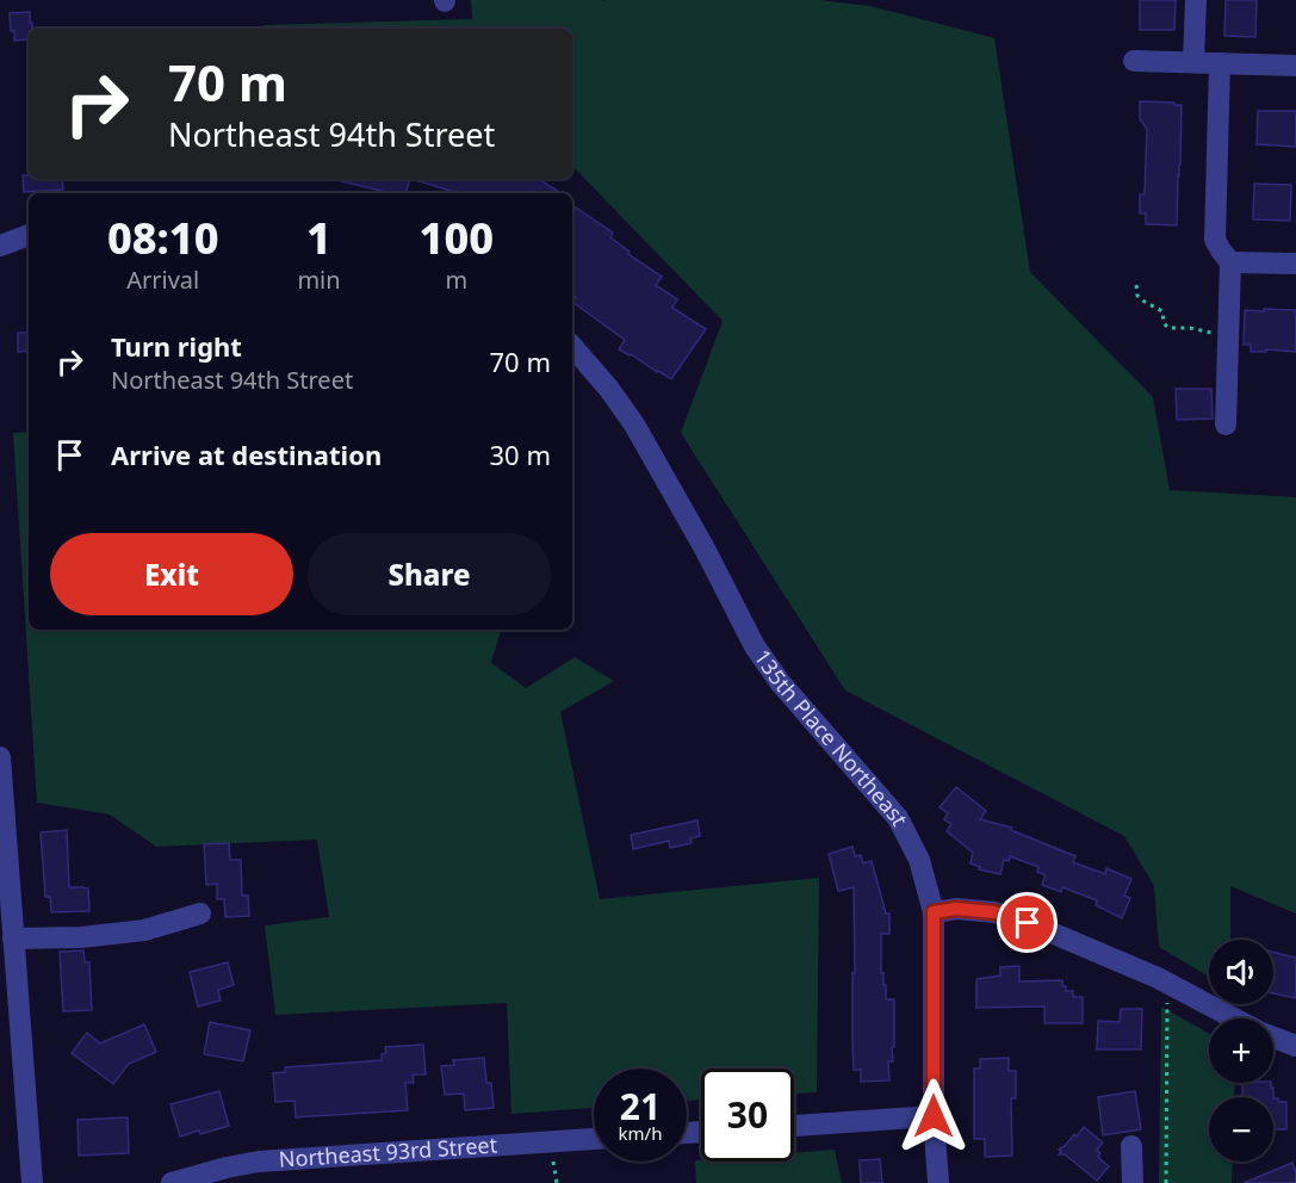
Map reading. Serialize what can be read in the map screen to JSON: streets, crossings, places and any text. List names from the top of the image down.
{
  "streets": {
    "street": ["135th Place Northeast", "Northeast 93rd Street"]
  },
  "page": {
    "turn": ["70 m", "Northeast 94th Street"],
    "eta": [
      "08:10",
      "Arrival",
      "1",
      "min",
      "100",
      "m"
    ],
    "list": [
      {
        "name": "Turn right",
        "note": "Northeast 94th Street",
        "value": "70 m"
      },
      {
        "name": "Arrive at destination",
        "value": "30 m"
      }
    ],
    "buttons": ["Exit", "Share"],
    "map_buttons": ["+", "−"],
    "speed": "21 km/h",
    "limit": "30"
  }
}
